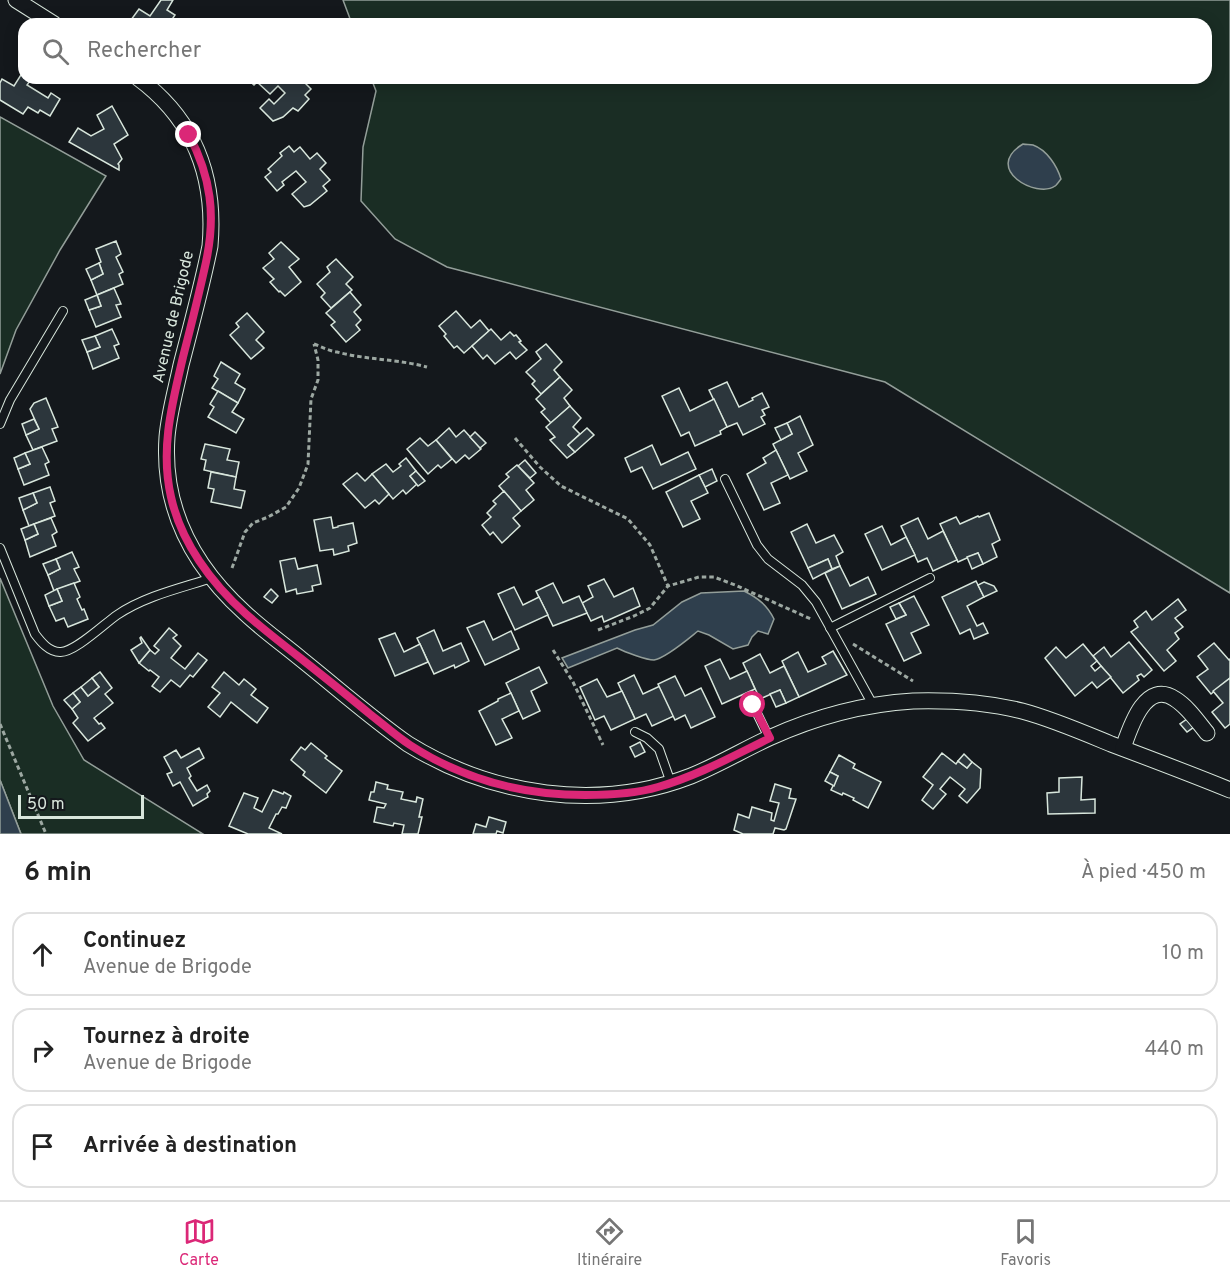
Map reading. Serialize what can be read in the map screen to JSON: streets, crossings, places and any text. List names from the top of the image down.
{
  "streets": {
    "street": ["Avenue de Brigode"]
  },
  "scale_bar": "50 m",
  "page": {
    "search": "Rechercher",
    "scale": "50 m",
    "heading": ["6 min", "À pied · 450 m"],
    "list": [
      ["Continuez", "Avenue de Brigode", "10 m"],
      ["Tournez à droite", "Avenue de Brigode", "440 m"],
      "Arrivée à destination"
    ],
    "nav": ["Carte", "Itinéraire", "Favoris"]
  }
}
